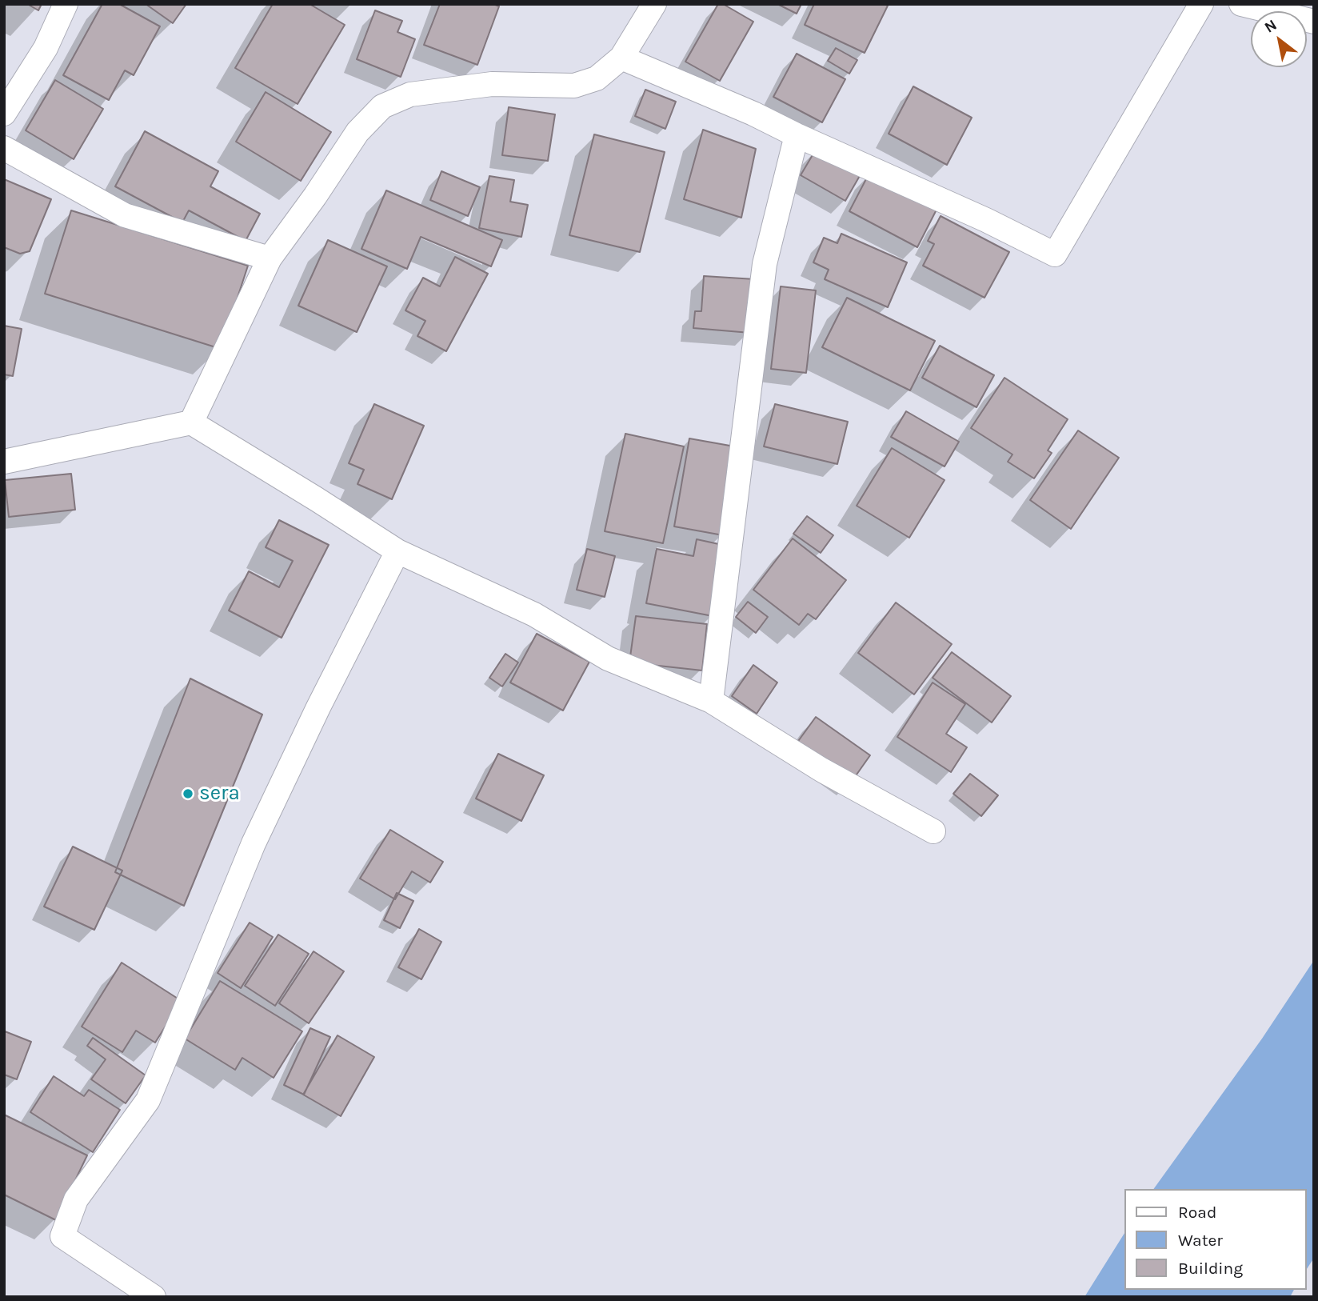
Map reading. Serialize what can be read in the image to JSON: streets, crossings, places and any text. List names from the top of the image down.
{
  "places": ["sera"],
  "legend": ["Road", "Water", "Building"],
  "north": "top left"
}
